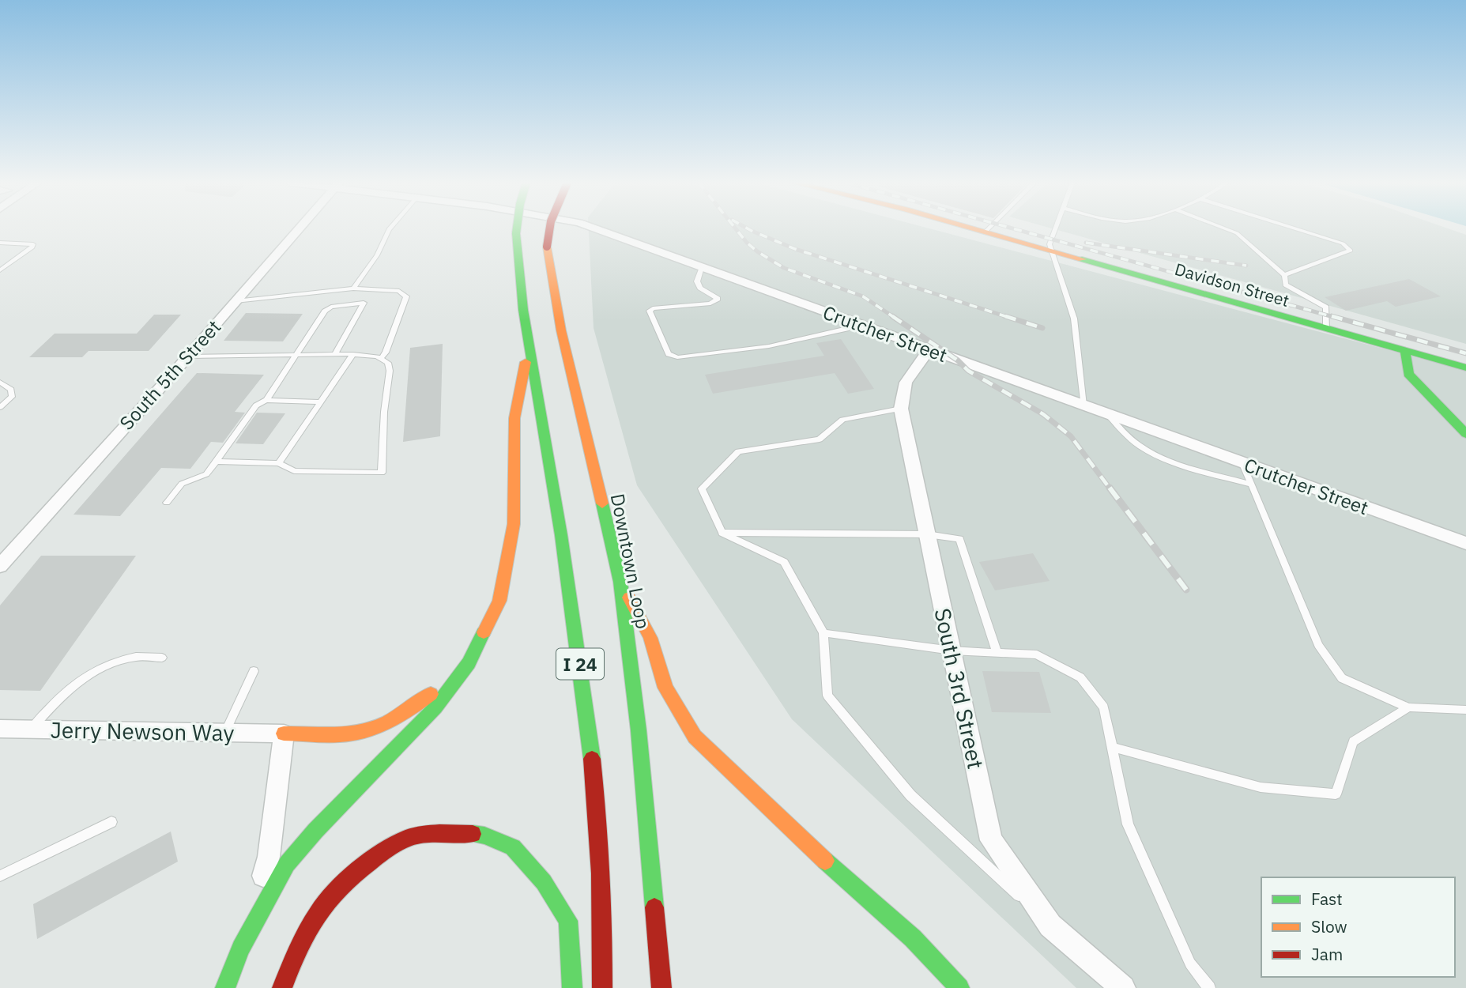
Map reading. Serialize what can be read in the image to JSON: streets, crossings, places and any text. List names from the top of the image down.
{
  "streets": {
    "main road": ["Davidson Street", "Downtown Loop", "I 24"],
    "street": [
      "Crutcher Street",
      "South 5th Street",
      "South 3rd Street",
      "Jerry Newson Way"
    ]
  },
  "crossings": [
    ["Crutcher Street", "South 3rd Street"]
  ],
  "legend": ["Fast", "Slow", "Jam"]
}
